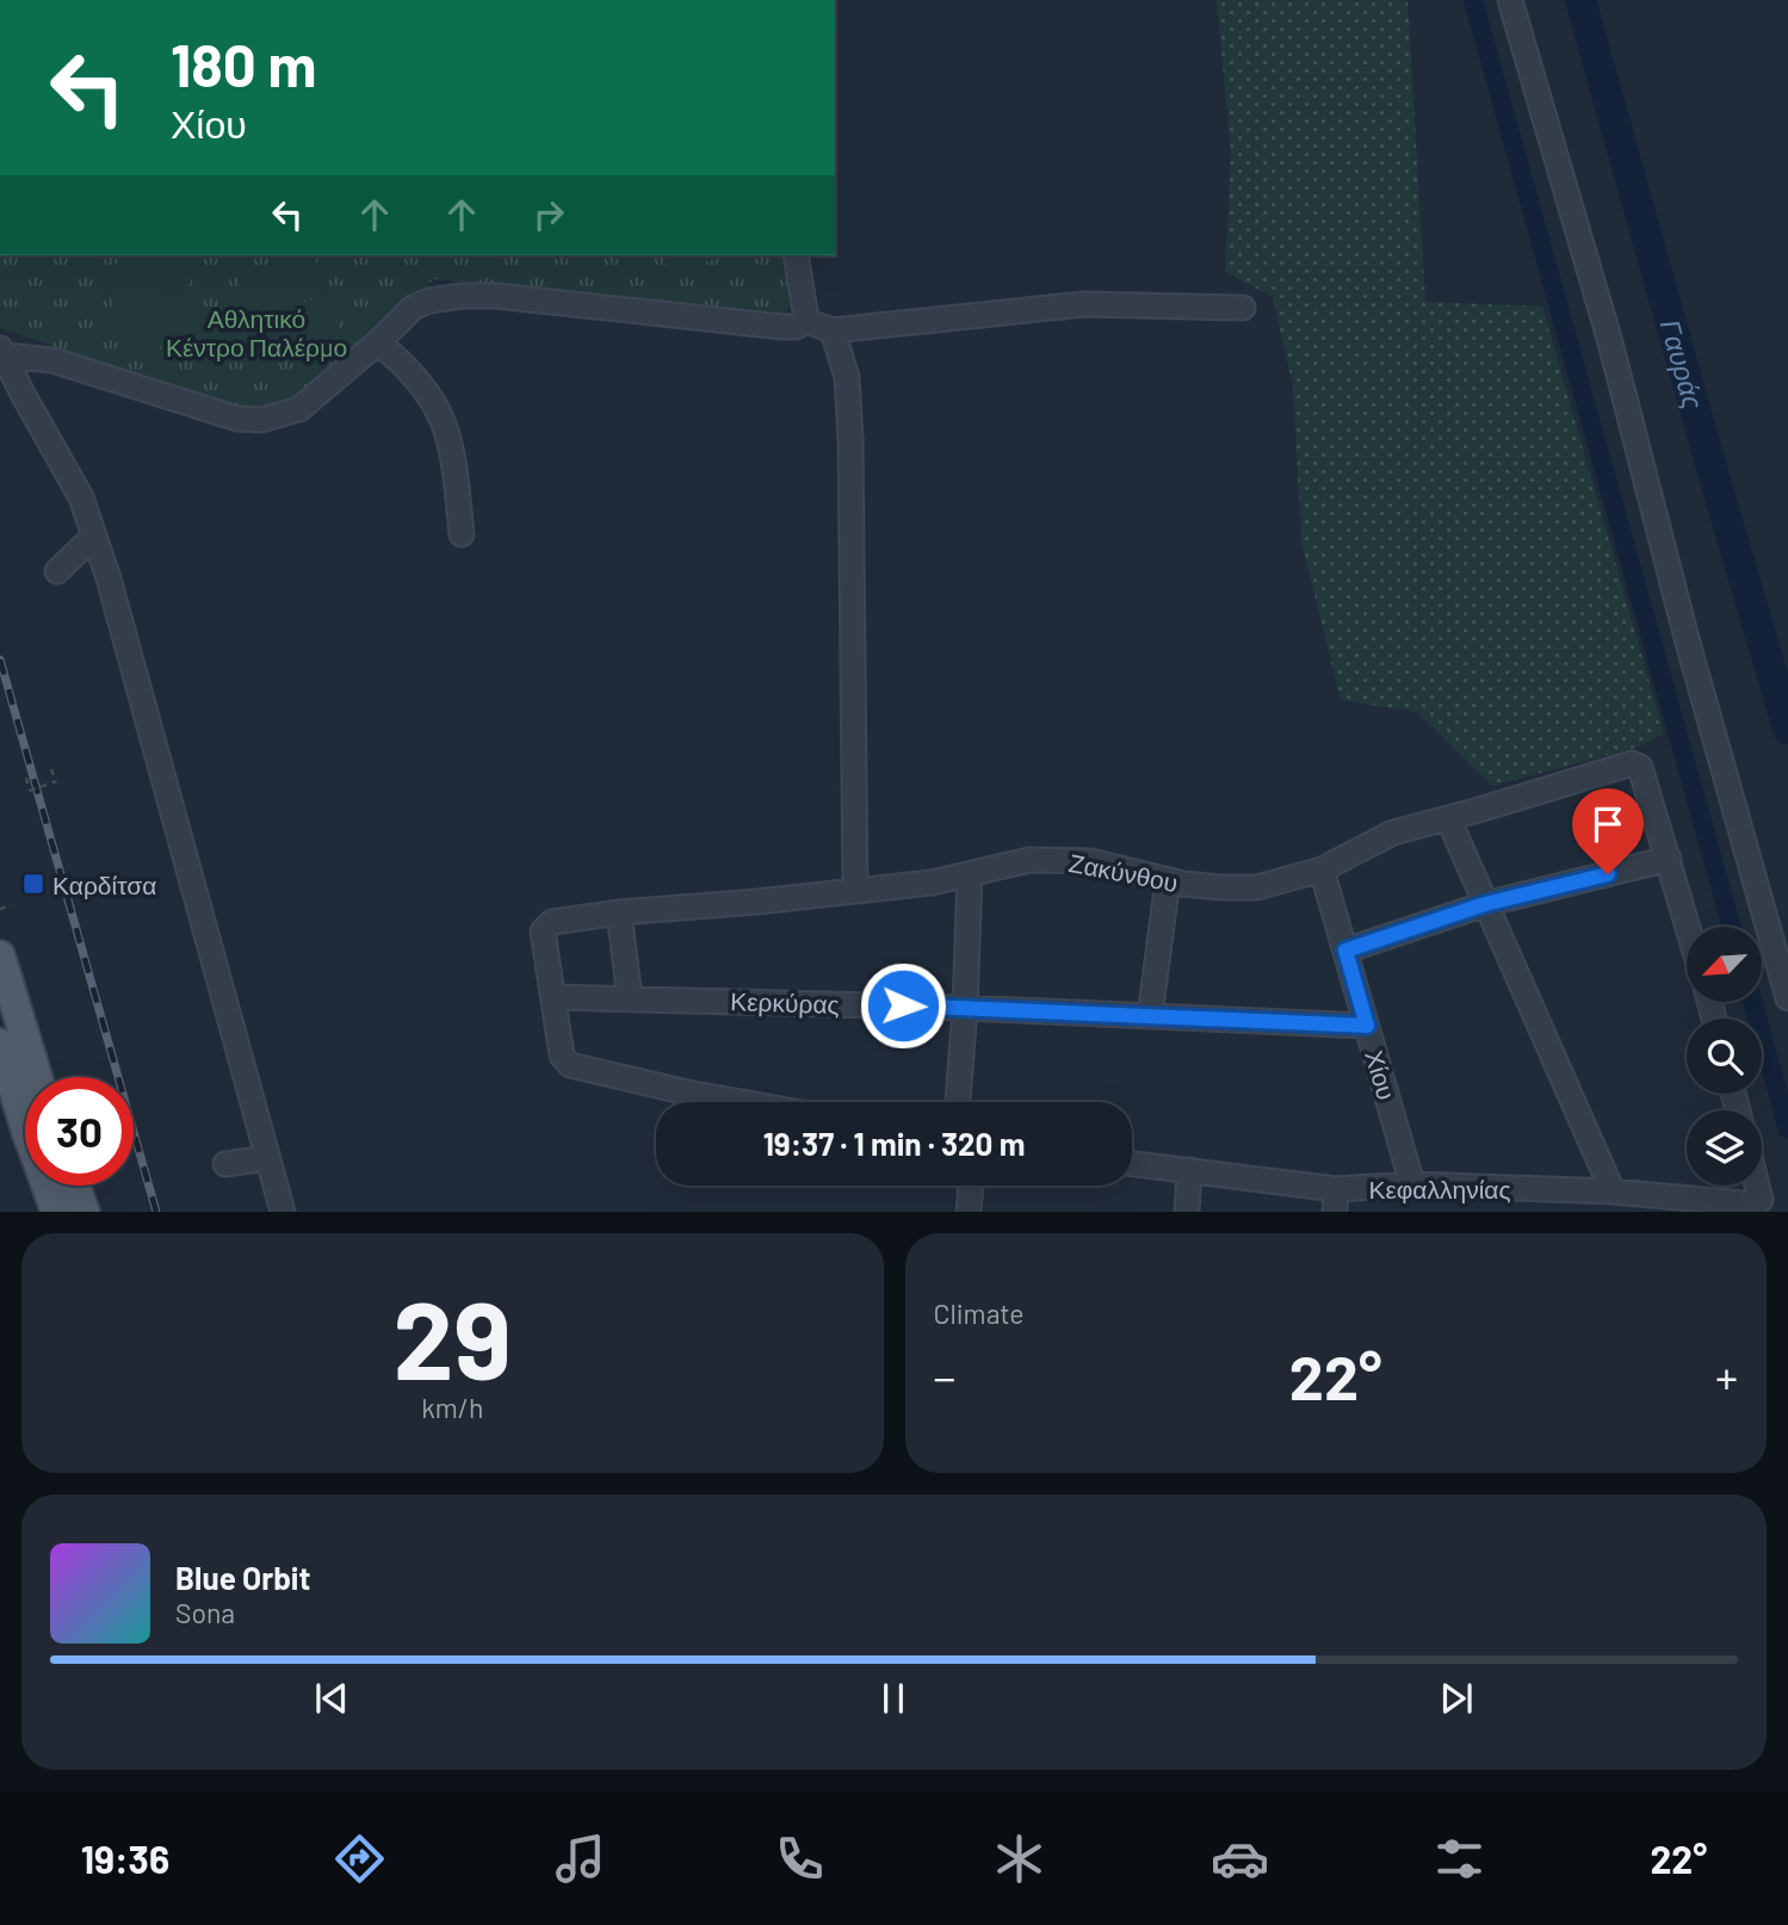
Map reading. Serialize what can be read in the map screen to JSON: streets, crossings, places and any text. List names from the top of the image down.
{
  "streets": {
    "street": [
      "Ζακύνθου",
      "Κερκύρας",
      "Χίου",
      "Κεφαλληνίας"
    ]
  },
  "crossings": [
    ["Ζακύνθου", "Κερκύρας"],
    ["Ζακύνθου", "Χίου"],
    ["Κερκύρας", "Χίου"],
    ["Χίου", "Κεφαλληνίας"]
  ],
  "water": ["Γαυράς"],
  "parks": ["Αθλητικό Κέντρο Παλέρμο"],
  "places": {
    "transit": ["Καρδίτσα"]
  },
  "north": "bottom left",
  "page": {
    "turn": ["180 m", "Χίου"],
    "limit": "30",
    "trip": "19:37 · 1 min · 320 m",
    "tile": [
      ["29", "km/h"],
      "Climate"
    ],
    "heat": ["−", "22°", "+"],
    "song": ["Blue Orbit", "Sona"],
    "tabs": ["19:36", "22°"]
  }
}
